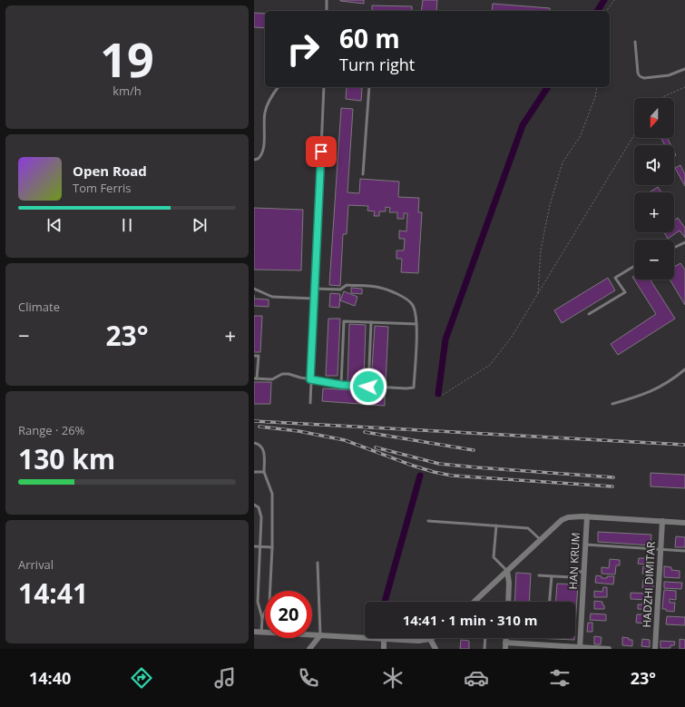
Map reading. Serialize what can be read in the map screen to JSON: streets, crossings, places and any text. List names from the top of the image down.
{
  "streets": {
    "street": ["HAN KRUM", "HADZHI DIMITAR"]
  },
  "north": "bottom",
  "page": {
    "tile": [
      ["19", "km/h"],
      "Climate",
      ["Range · 26%", "130 km"],
      ["Arrival", "14:41"]
    ],
    "turn": ["60 m", "Turn right"],
    "map_buttons": ["+", "−"],
    "song": ["Open Road", "Tom Ferris"],
    "heat": ["−", "23°", "+"],
    "limit": "20",
    "trip": "14:41 · 1 min · 310 m",
    "tabs": ["14:40", "23°"]
  }
}
